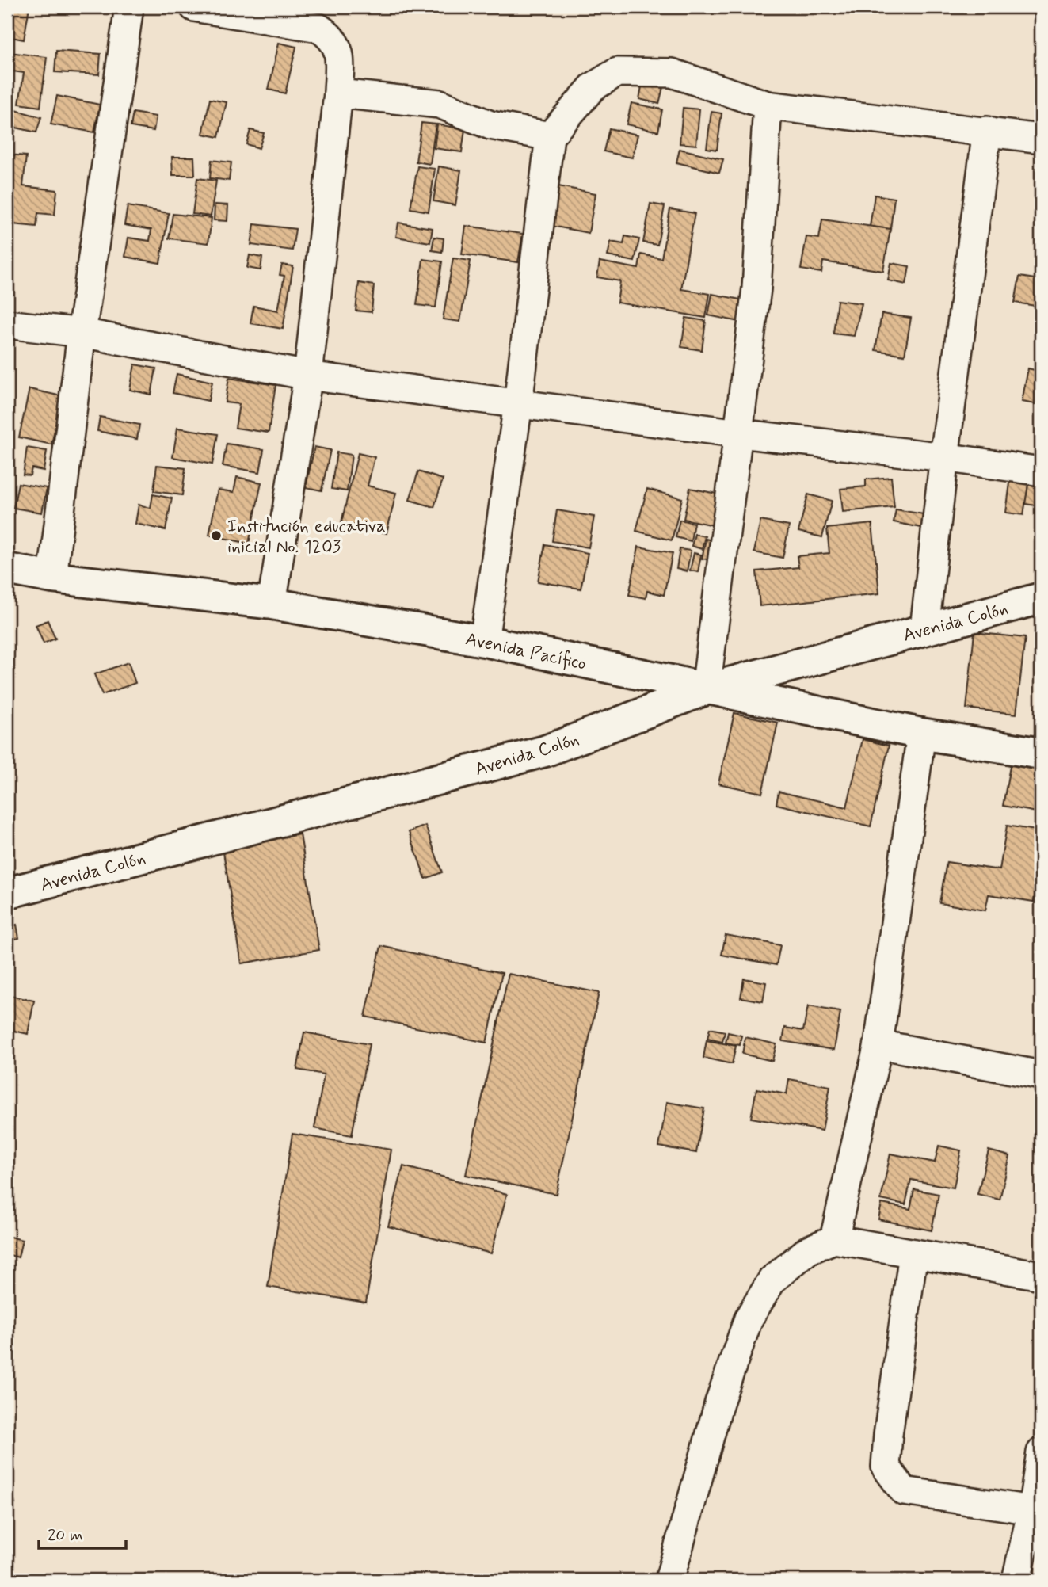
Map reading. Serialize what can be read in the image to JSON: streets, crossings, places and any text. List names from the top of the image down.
{
  "streets": {
    "main road": ["Avenida Colón", "Avenida Pacífico"]
  },
  "crossings": [
    ["Avenida Colón", "Avenida Pacífico"]
  ],
  "places": ["Institución educativa inicial No. 1203"],
  "scale_bar": "20 m"
}
